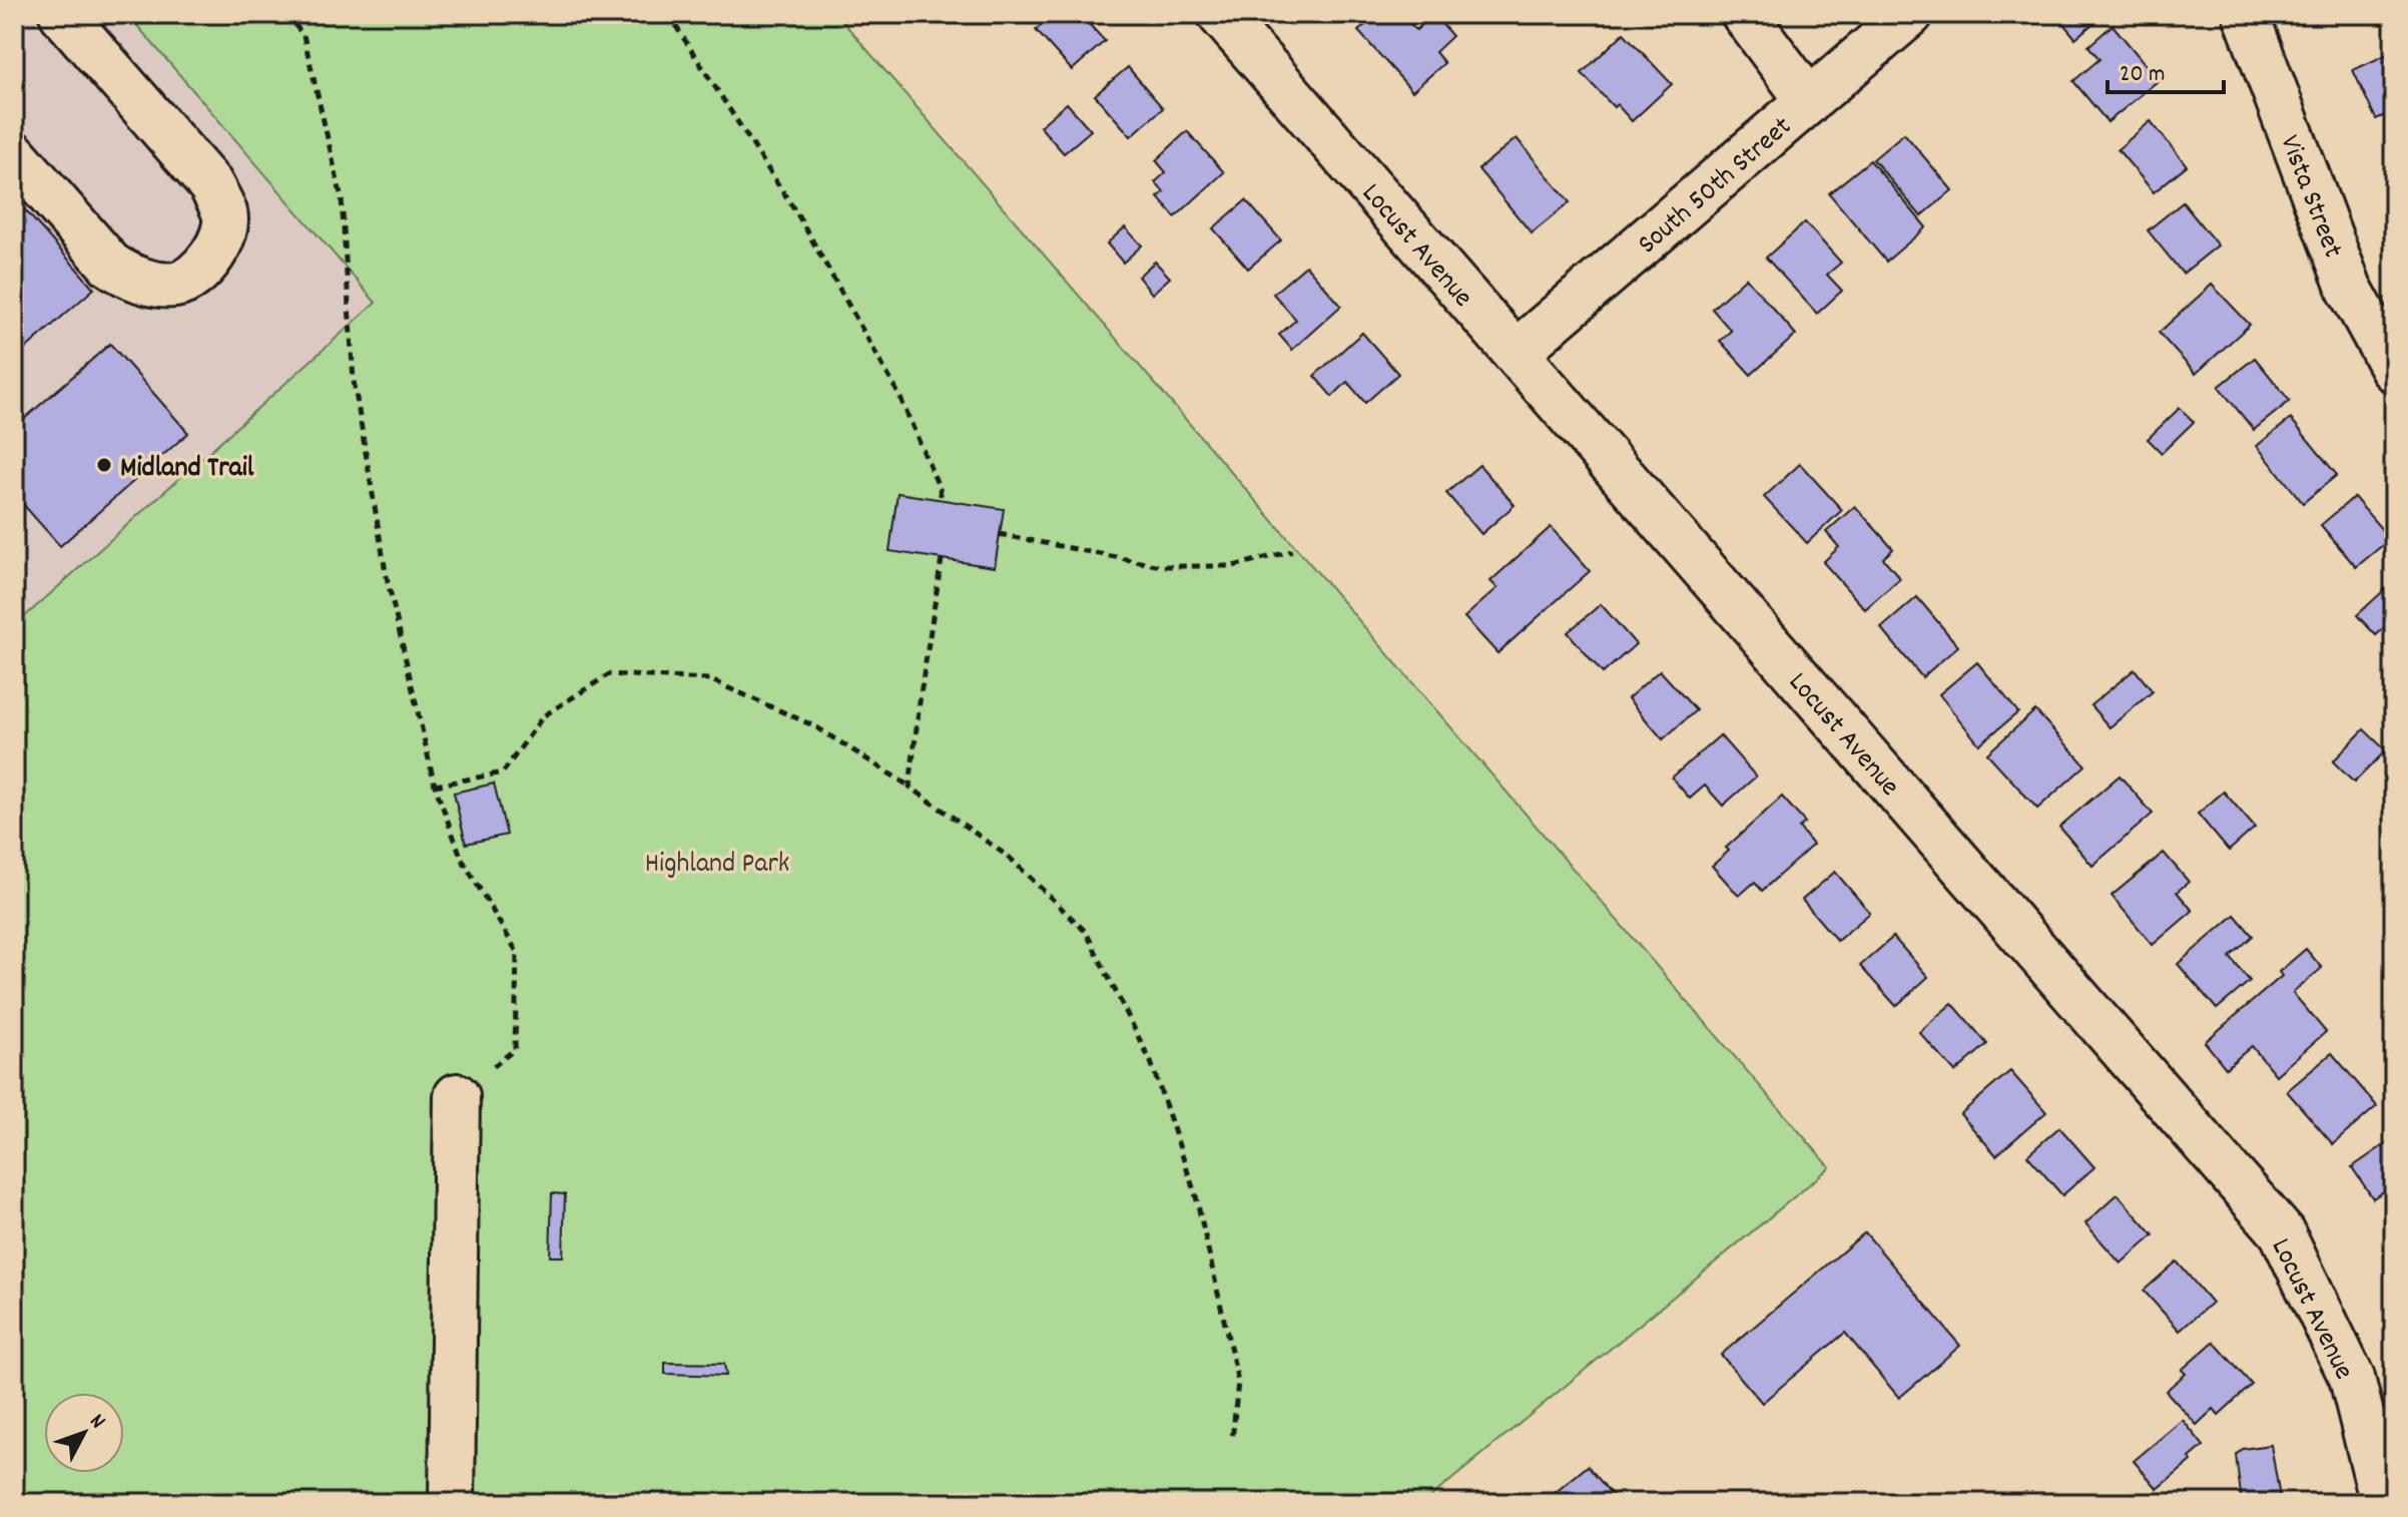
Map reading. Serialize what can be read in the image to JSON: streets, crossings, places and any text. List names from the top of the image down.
{
  "streets": {
    "street": ["South 50th Street", "Vista Street", "Locust Avenue"]
  },
  "crossings": [
    ["South 50th Street", "Locust Avenue"]
  ],
  "parks": ["Highland Park"],
  "places": ["Midland Trail"],
  "scale_bar": "20 m",
  "north": "top right"
}
